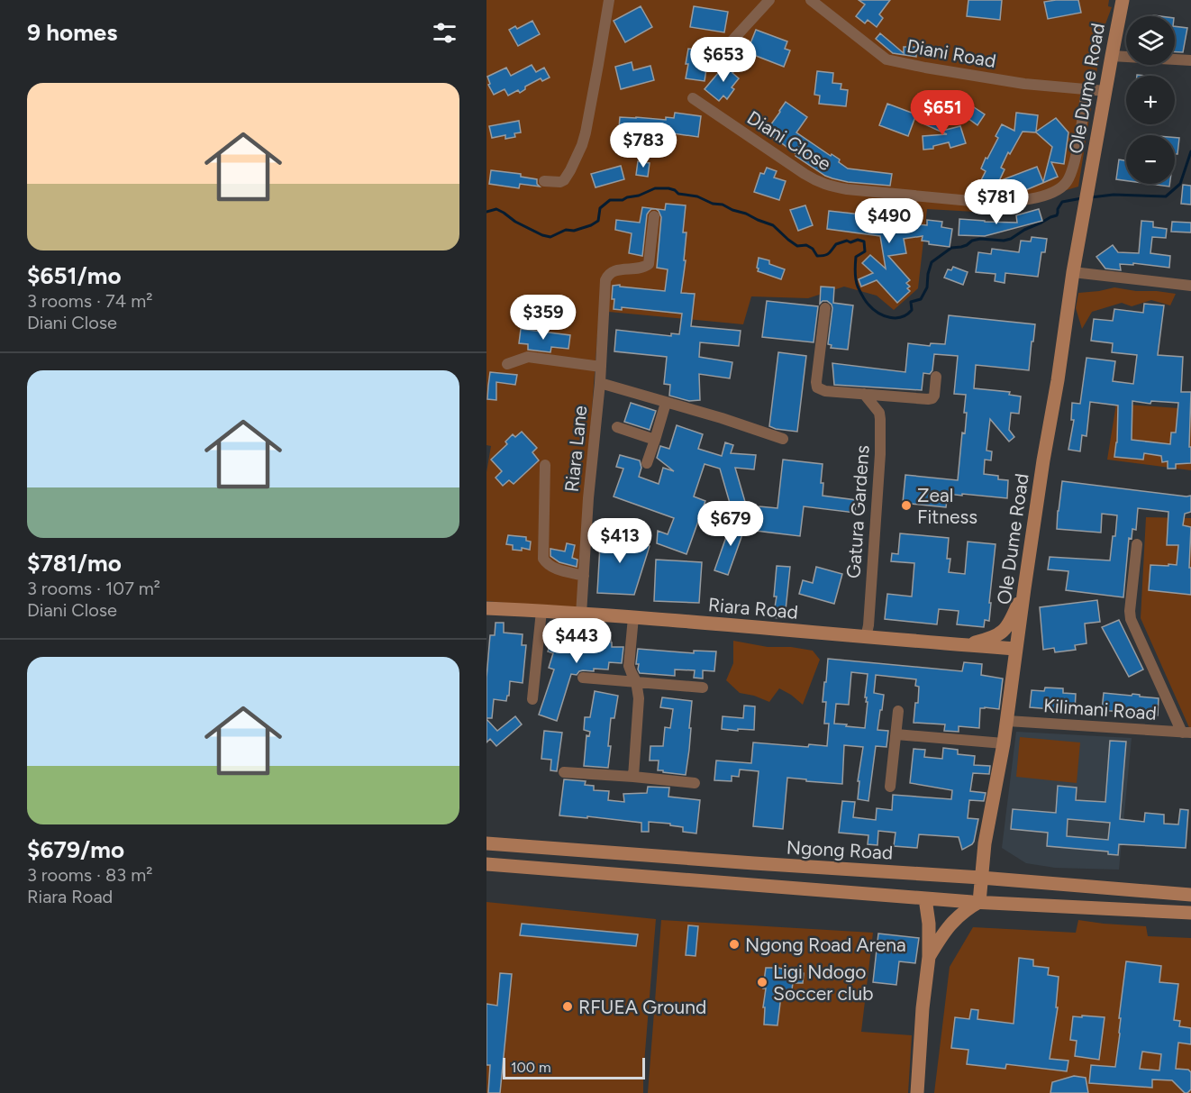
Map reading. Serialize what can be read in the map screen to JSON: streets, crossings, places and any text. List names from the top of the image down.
{
  "streets": {
    "street": [
      "Diani Road",
      "Ole Dume Road",
      "Diani Close",
      "Riara Lane",
      "Gatura Gardens",
      "Riara Road",
      "Kilimani Road",
      "Ngong Road"
    ]
  },
  "crossings": [
    ["Diani Road", "Ole Dume Road"],
    ["Diani Road", "Diani Close"],
    ["Ole Dume Road", "Riara Road"],
    ["Ole Dume Road", "Kilimani Road"],
    ["Ole Dume Road", "Ngong Road"],
    ["Riara Lane", "Riara Road"],
    ["Gatura Gardens", "Riara Road"]
  ],
  "places": [
    "Zeal Fitness",
    "Ngong Road Arena",
    "Ligi Ndogo Soccer club",
    "RFUEA Ground"
  ],
  "scale_bar": "100 m",
  "page": {
    "heading": "9 homes",
    "map_buttons": ["+", "−"],
    "price": [
      "$653",
      "$651",
      "$783",
      "$781",
      "$490",
      "$359",
      "$679",
      "$413",
      "$443"
    ],
    "list": [
      {
        "name": "$651/mo",
        "note": "3 rooms · 74 m² · Diani Close"
      },
      {
        "name": "$781/mo",
        "note": "3 rooms · 107 m² · Diani Close"
      },
      {
        "name": "$679/mo",
        "note": "3 rooms · 83 m² · Riara Road"
      }
    ],
    "scale": "100 m"
  }
}
